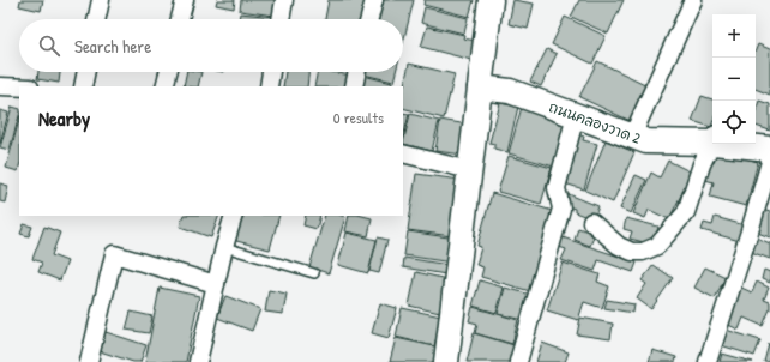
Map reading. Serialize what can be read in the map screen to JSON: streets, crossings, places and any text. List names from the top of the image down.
{
  "streets": {
    "street": ["ถนนคลองวาด 2"]
  },
  "page": {
    "map_buttons": ["+", "−"],
    "search": "Search here",
    "heading": ["Nearby", "0 results"]
  }
}
